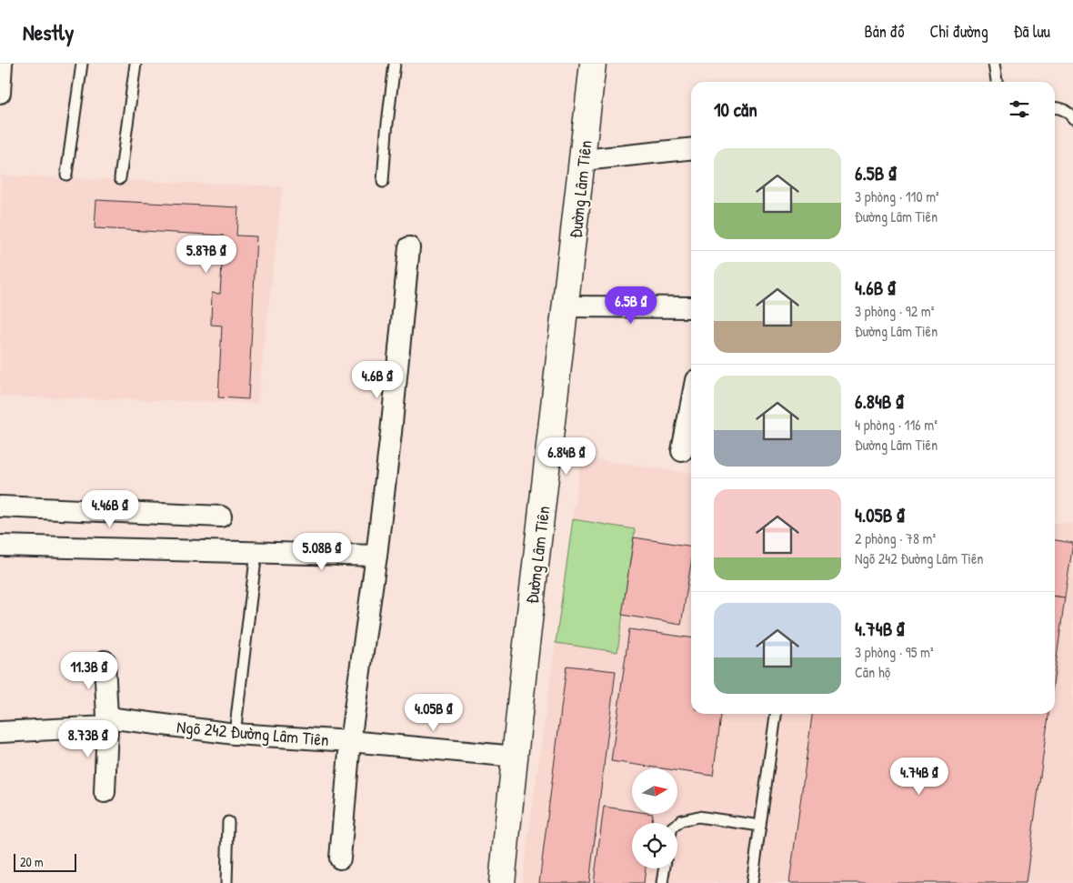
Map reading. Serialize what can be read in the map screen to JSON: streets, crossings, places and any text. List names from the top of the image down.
{
  "streets": {
    "street": ["Đường Lâm Tiên", "Ngõ 242 Đường Lâm Tiên"]
  },
  "crossings": [
    ["Đường Lâm Tiên", "Ngõ 242 Đường Lâm Tiên"]
  ],
  "scale_bar": "20 m",
  "north": "right",
  "page": {
    "header": "Nestly",
    "nav": ["Bản đồ", "Chỉ đường", "Đã lưu"],
    "heading": "10 căn",
    "list": [
      {
        "name": "6.5B ₫",
        "note": "3 phòng · 110 m² · Đường Lâm Tiên"
      },
      {
        "name": "4.6B ₫",
        "note": "3 phòng · 92 m² · Đường Lâm Tiên"
      },
      {
        "name": "6.84B ₫",
        "note": "4 phòng · 116 m² · Đường Lâm Tiên"
      },
      {
        "name": "4.05B ₫",
        "note": "2 phòng · 78 m² · Ngõ 242 Đường Lâm Tiên"
      },
      {
        "name": "4.74B ₫",
        "note": "3 phòng · 95 m² · Căn hộ"
      }
    ],
    "price": [
      "5.87B ₫",
      "6.5B ₫",
      "4.6B ₫",
      "6.84B ₫",
      "4.46B ₫",
      "5.08B ₫",
      "11.3B ₫",
      "4.05B ₫",
      "8.73B ₫",
      "4.74B ₫"
    ],
    "scale": "20 m"
  }
}
